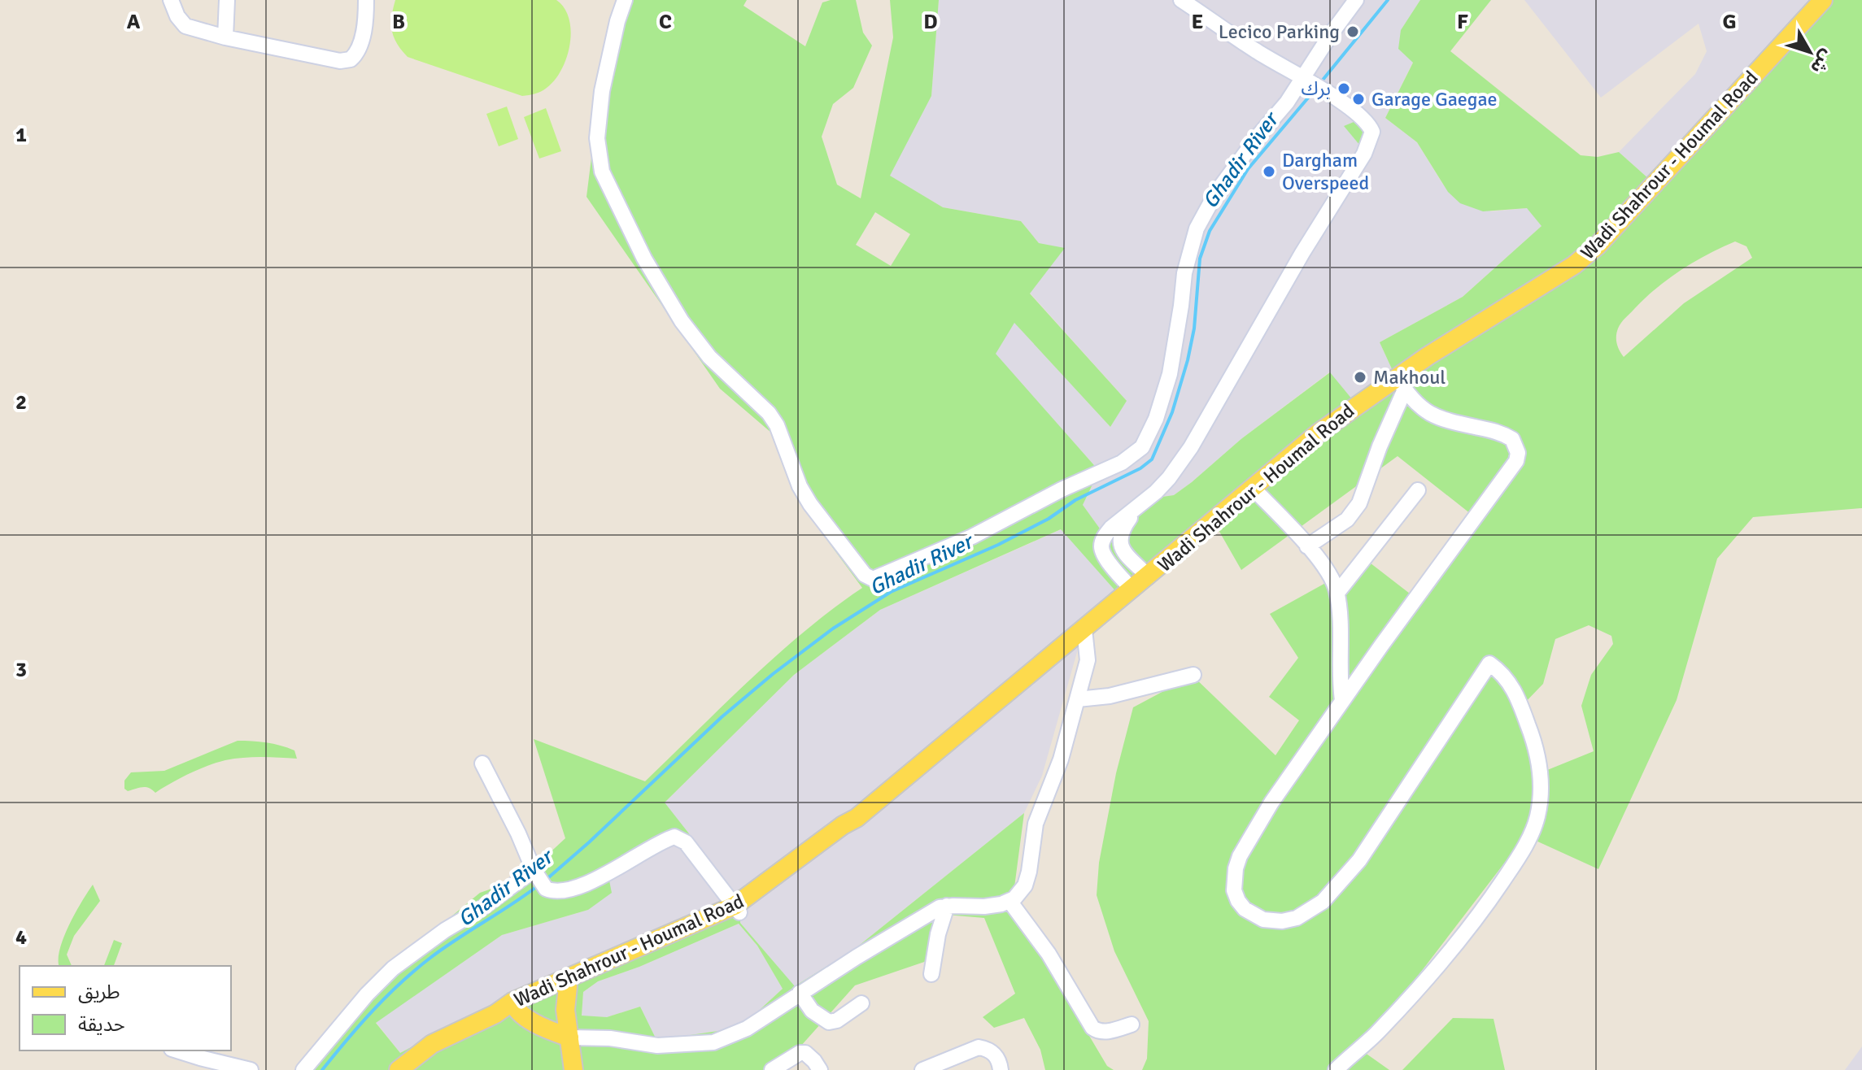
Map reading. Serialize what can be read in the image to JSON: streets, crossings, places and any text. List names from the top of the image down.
{
  "streets": {
    "main road": ["Wadi Shahrour - Houmal Road"]
  },
  "water": ["Ghadir River"],
  "places": [
    "Lecico Parking",
    "برك",
    "Garage Gaegae",
    "Dargham Overspeed",
    "Makhoul"
  ],
  "legend": ["طريق", "حديقة"],
  "north": "bottom right",
  "grid": {
    "columns": [
      "A",
      "B",
      "C",
      "D",
      "E",
      "F",
      "G"
    ],
    "rows": [
      "1",
      "2",
      "3",
      "4"
    ]
  }
}
